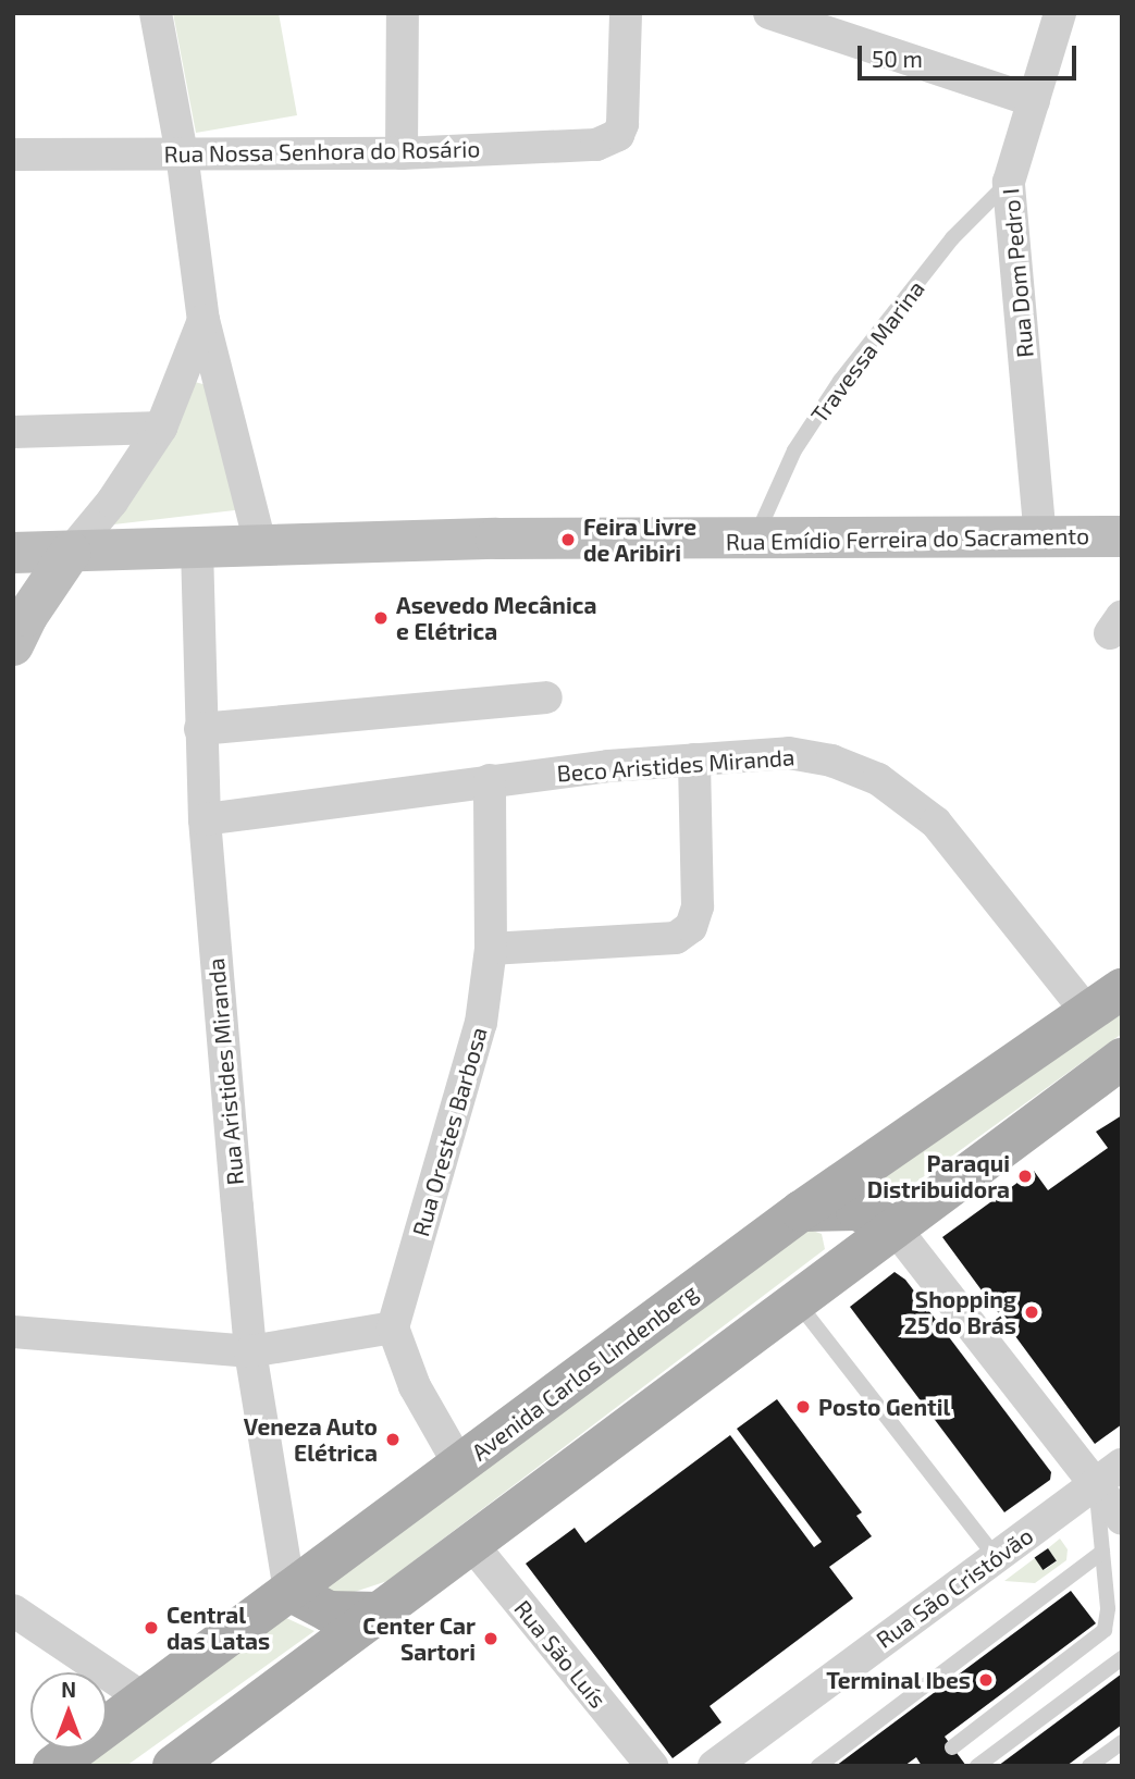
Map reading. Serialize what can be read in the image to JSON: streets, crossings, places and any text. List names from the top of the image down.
{
  "streets": {
    "main road": ["Avenida Carlos Lindenberg"],
    "street": [
      "Rua Nossa Senhora do Rosário",
      "Rua Dom Pedro I",
      "Rua Emídio Ferreira do Sacramento",
      "Beco Aristides Miranda",
      "Rua Aristides Miranda",
      "Rua Orestes Barbosa",
      "Rua São Cristóvão",
      "Rua São Luís"
    ],
    "lane": ["Travessa Marina"]
  },
  "crossings": [
    ["Rua Dom Pedro I", "Travessa Marina"],
    ["Rua Dom Pedro I", "Rua Emídio Ferreira do Sacramento"],
    ["Travessa Marina", "Rua Emídio Ferreira do Sacramento"],
    ["Rua Emídio Ferreira do Sacramento", "Rua Aristides Miranda"],
    ["Beco Aristides Miranda", "Rua Aristides Miranda"],
    ["Beco Aristides Miranda", "Rua Orestes Barbosa"],
    ["Beco Aristides Miranda", "Avenida Carlos Lindenberg"],
    ["Rua Aristides Miranda", "Avenida Carlos Lindenberg"]
  ],
  "places": [
    "Feira Livre de Aribiri",
    "Asevedo Mecânica e Elétrica",
    "Paraqui Distribuidora",
    "Shopping 25 do Brás",
    "Posto Gentil",
    "Veneza Auto Elétrica",
    "Central das Latas",
    "Center Car Sartori",
    "Terminal Ibes"
  ],
  "scale_bar": "50 m",
  "north": "top"
}
